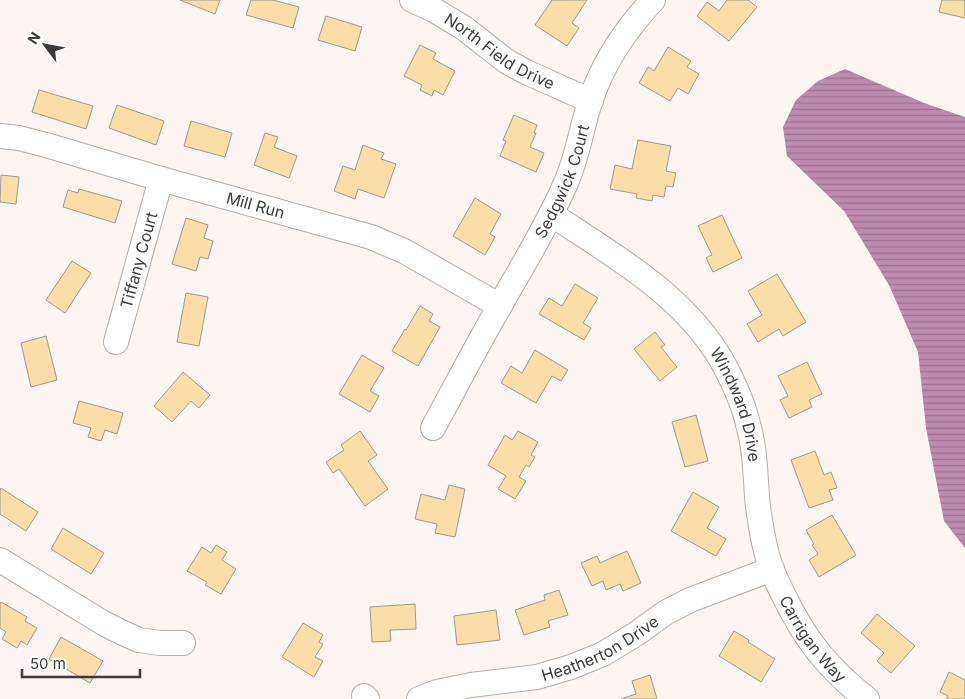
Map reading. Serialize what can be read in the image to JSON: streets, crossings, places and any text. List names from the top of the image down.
{
  "streets": {
    "street": [
      "North Field Drive",
      "Sedgwick Court",
      "Mill Run",
      "Tiffany Court",
      "Windward Drive",
      "Carrigan Way",
      "Heatherton Drive"
    ]
  },
  "crossings": [
    ["North Field Drive", "Sedgwick Court"],
    ["Sedgwick Court", "Mill Run"],
    ["Sedgwick Court", "Windward Drive"],
    ["Mill Run", "Tiffany Court"],
    ["Windward Drive", "Carrigan Way"],
    ["Windward Drive", "Heatherton Drive"],
    ["Carrigan Way", "Heatherton Drive"]
  ],
  "scale_bar": "50 m",
  "north": "top left"
}
